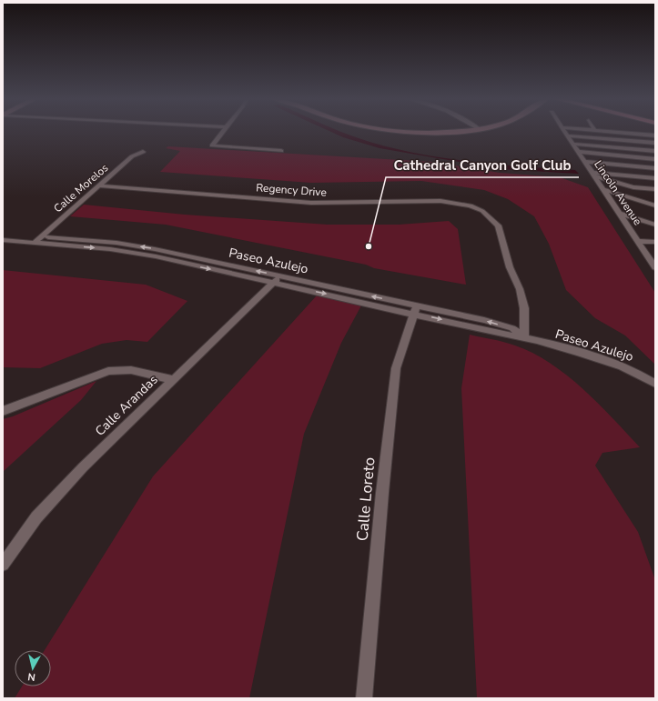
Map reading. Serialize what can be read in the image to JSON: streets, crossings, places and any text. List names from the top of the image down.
{
  "streets": {
    "street": [
      "Calle Morelos",
      "Regency Drive",
      "Lincoln Avenue",
      "Paseo Azulejo",
      "Calle Arandas",
      "Calle Loreto"
    ]
  },
  "crossings": [
    ["Calle Morelos", "Regency Drive"],
    ["Calle Morelos", "Paseo Azulejo"],
    ["Regency Drive", "Paseo Azulejo"],
    ["Paseo Azulejo", "Calle Arandas"],
    ["Paseo Azulejo", "Calle Loreto"]
  ],
  "places": ["Cathedral Canyon Golf Club"],
  "north": "bottom"
}
